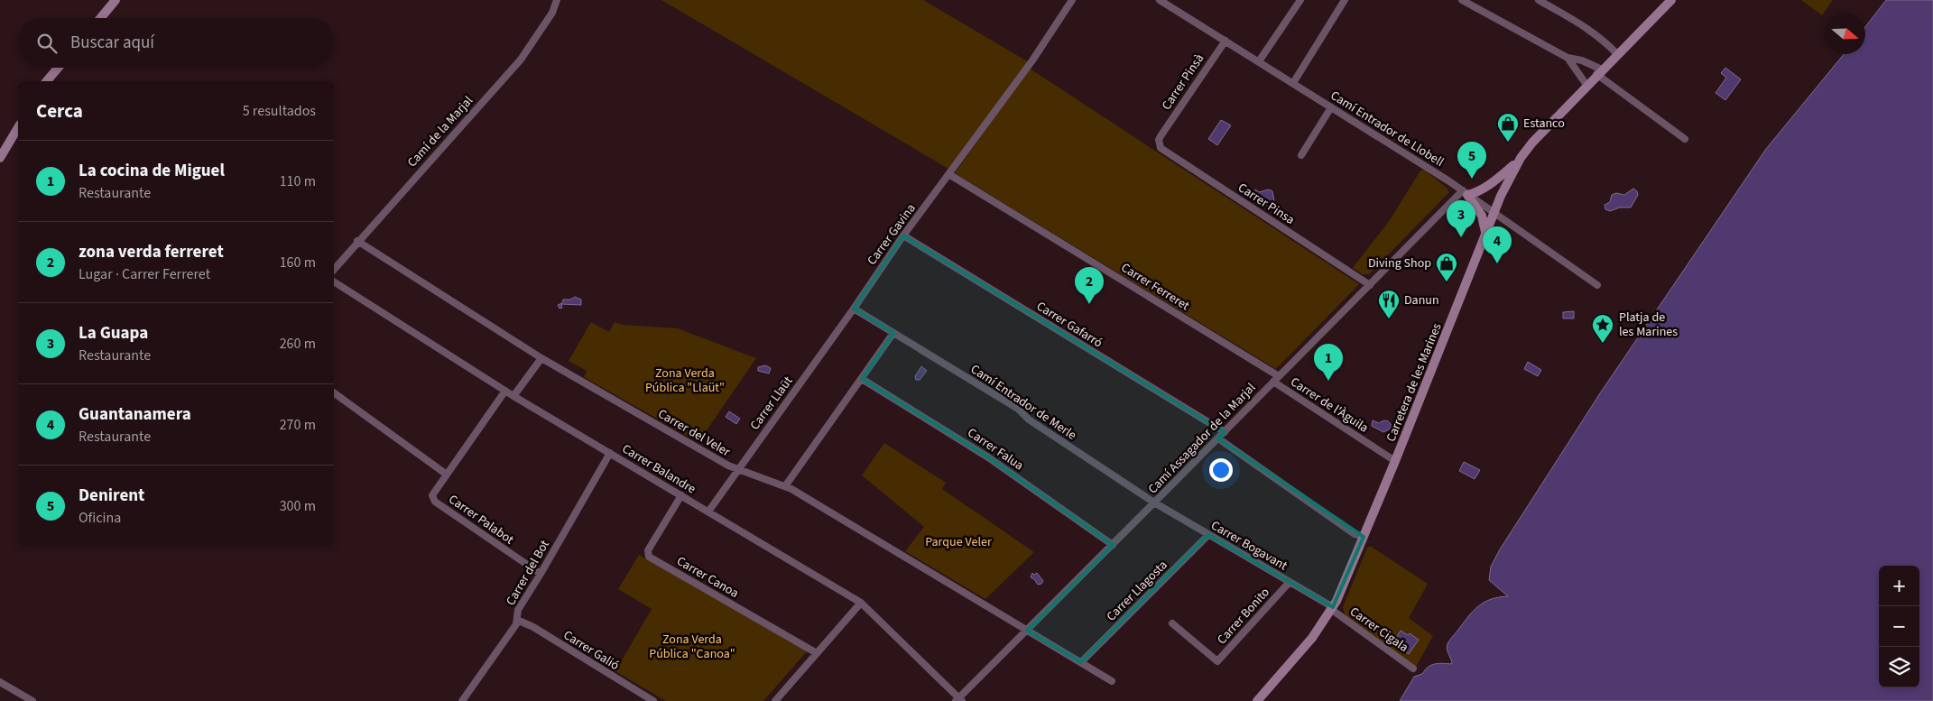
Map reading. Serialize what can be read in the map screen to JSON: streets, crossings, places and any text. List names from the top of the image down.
{
  "streets": {
    "main road": ["Carretera de les Marines"],
    "street": [
      "Carrer Pinsà",
      "Camí Entrador de Llobell",
      "Camí de la Marjal",
      "Carrer Pinsa",
      "Carrer Gavina",
      "Carrer Ferreret",
      "Carrer Gafarró",
      "Camí Entrador de Merle",
      "Carrer Llaüt",
      "Carrer de l'Àguila",
      "Carrer del Veler",
      "Camí Assagador de la Marjal",
      "Carrer Falua",
      "Carrer Balandre",
      "Carrer Palabot",
      "Carrer Bogavant",
      "Carrer del Bot",
      "Carrer Canoa",
      "Carrer Llagosta",
      "Carrer Bonito",
      "Carrer Cigala",
      "Carrer Galió"
    ]
  },
  "crossings": [
    ["Carrer Pinsà", "Camí Entrador de Llobell"],
    ["Carrer Pinsà", "Carrer Pinsa"],
    ["Camí Entrador de Llobell", "Carretera de les Marines"],
    ["Camí Entrador de Llobell", "Camí Assagador de la Marjal"],
    ["Camí de la Marjal", "Carrer del Veler"],
    ["Carrer Pinsa", "Camí Assagador de la Marjal"],
    ["Carrer Gavina", "Carrer Ferreret"],
    ["Carrer Gavina", "Carrer Gafarró"],
    ["Carrer Gavina", "Camí Entrador de Merle"],
    ["Carrer Gavina", "Carrer Llaüt"],
    ["Carrer Ferreret", "Carrer de l'Àguila"],
    ["Carrer Ferreret", "Camí Assagador de la Marjal"],
    ["Carrer Gafarró", "Camí Assagador de la Marjal"],
    ["Carretera de les Marines", "Carrer de l'Àguila"],
    ["Carretera de les Marines", "Carrer Bogavant"],
    ["Carretera de les Marines", "Carrer Cigala"],
    ["Camí Entrador de Merle", "Carrer Llaüt"],
    ["Camí Entrador de Merle", "Camí Assagador de la Marjal"],
    ["Camí Entrador de Merle", "Carrer Bogavant"],
    ["Carrer Llaüt", "Carrer del Veler"],
    ["Carrer Llaüt", "Carrer Balandre"],
    ["Carrer de l'Àguila", "Camí Assagador de la Marjal"],
    ["Carrer del Veler", "Camí Assagador de la Marjal"],
    ["Camí Assagador de la Marjal", "Carrer Falua"],
    ["Camí Assagador de la Marjal", "Carrer Balandre"],
    ["Camí Assagador de la Marjal", "Carrer Bogavant"],
    ["Carrer Balandre", "Carrer Palabot"],
    ["Carrer Balandre", "Carrer del Bot"],
    ["Carrer Balandre", "Carrer Canoa"],
    ["Carrer Palabot", "Carrer del Bot"],
    ["Carrer Bogavant", "Carrer Llagosta"],
    ["Carrer Bogavant", "Carrer Bonito"],
    ["Carrer Bogavant", "Carrer Cigala"],
    ["Carrer del Bot", "Carrer Galió"]
  ],
  "parks": ["Zona Verda Pública \"Llaüt\"", "Parque Veler", "Zona Verda Pública \"Canoa\""],
  "places": {
    "shop": ["Estanco", "Diving Shop"],
    "restaurant": ["Danun"],
    "place": ["Platja de les Marines"]
  },
  "north": "right",
  "page": {
    "search": "Buscar aquí",
    "heading": ["Cerca", "5 resultados"],
    "list": [
      {
        "mark": "1",
        "name": "La cocina de Miguel",
        "note": "Restaurante",
        "value": "110 m"
      },
      {
        "mark": "2",
        "name": "zona verda ferreret",
        "note": "Lugar · Carrer Ferreret",
        "value": "160 m"
      },
      {
        "mark": "3",
        "name": "La Guapa",
        "note": "Restaurante",
        "value": "260 m"
      },
      {
        "mark": "4",
        "name": "Guantanamera",
        "note": "Restaurante",
        "value": "270 m"
      },
      {
        "mark": "5",
        "name": "Denirent",
        "note": "Oficina",
        "value": "300 m"
      }
    ],
    "pins": [
      "5",
      "3",
      "4",
      "2",
      "1"
    ],
    "map_buttons": ["+", "−"]
  }
}
